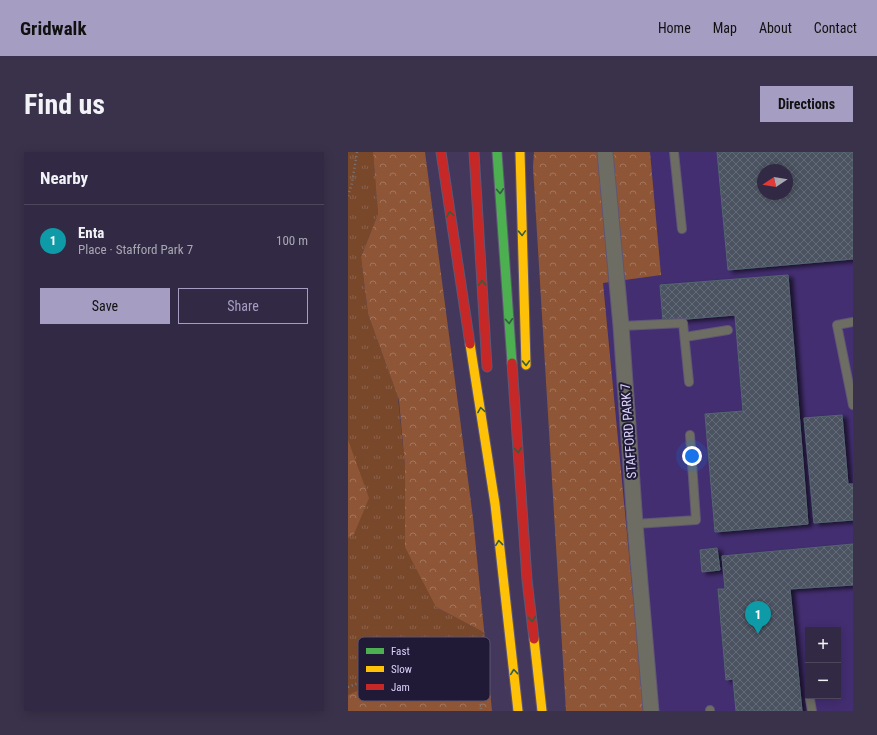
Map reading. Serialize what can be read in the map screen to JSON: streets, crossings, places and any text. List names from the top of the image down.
{
  "streets": {
    "street": ["STAFFORD PARK 7"]
  },
  "legend": ["Fast", "Slow", "Jam"],
  "north": "left",
  "page": {
    "header": "Gridwalk",
    "nav": [
      "Home",
      "Map",
      "About",
      "Contact"
    ],
    "buttons": [
      "Directions",
      ["Save", "Share"]
    ],
    "title": "Find us",
    "heading": "Nearby",
    "list": [
      {
        "mark": "1",
        "name": "Enta",
        "note": "Place · Stafford Park 7",
        "value": "100 m"
      }
    ],
    "pins": "1",
    "map_buttons": ["+", "−"]
  }
}
